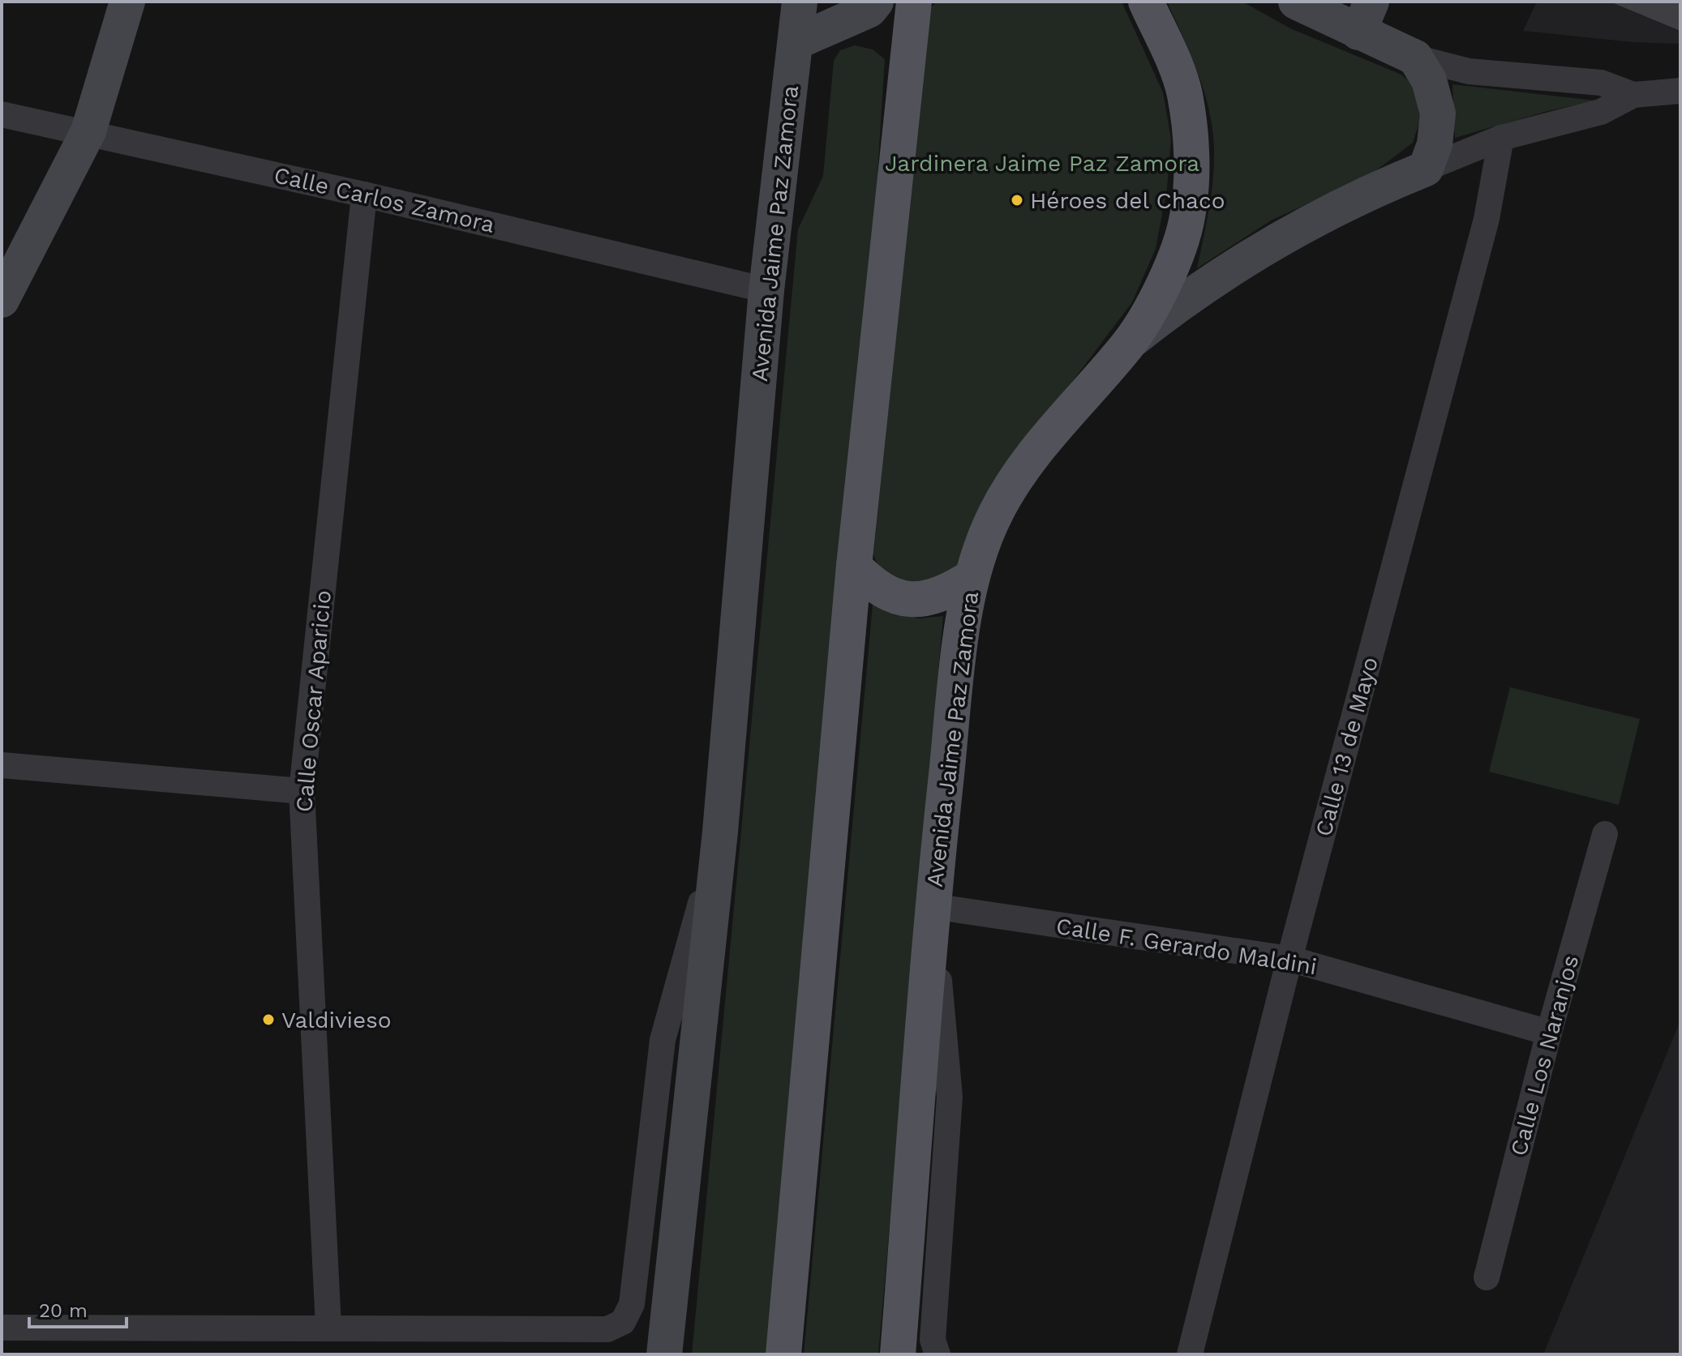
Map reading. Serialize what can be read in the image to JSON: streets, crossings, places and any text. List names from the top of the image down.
{
  "streets": {
    "main road": ["Avenida Jaime Paz Zamora"],
    "street": [
      "Calle Carlos Zamora",
      "Calle Oscar Aparicio",
      "Calle 13 de Mayo",
      "Calle F. Gerardo Maldini",
      "Calle Los Naranjos"
    ]
  },
  "crossings": [
    ["Calle Carlos Zamora", "Avenida Jaime Paz Zamora"],
    ["Calle Carlos Zamora", "Calle Oscar Aparicio"],
    ["Avenida Jaime Paz Zamora", "Calle F. Gerardo Maldini"],
    ["Calle 13 de Mayo", "Calle F. Gerardo Maldini"],
    ["Calle F. Gerardo Maldini", "Calle Los Naranjos"]
  ],
  "parks": ["Jardinera Jaime Paz Zamora"],
  "places": ["Héroes del Chaco", "Valdivieso"],
  "scale_bar": "20 m"
}
